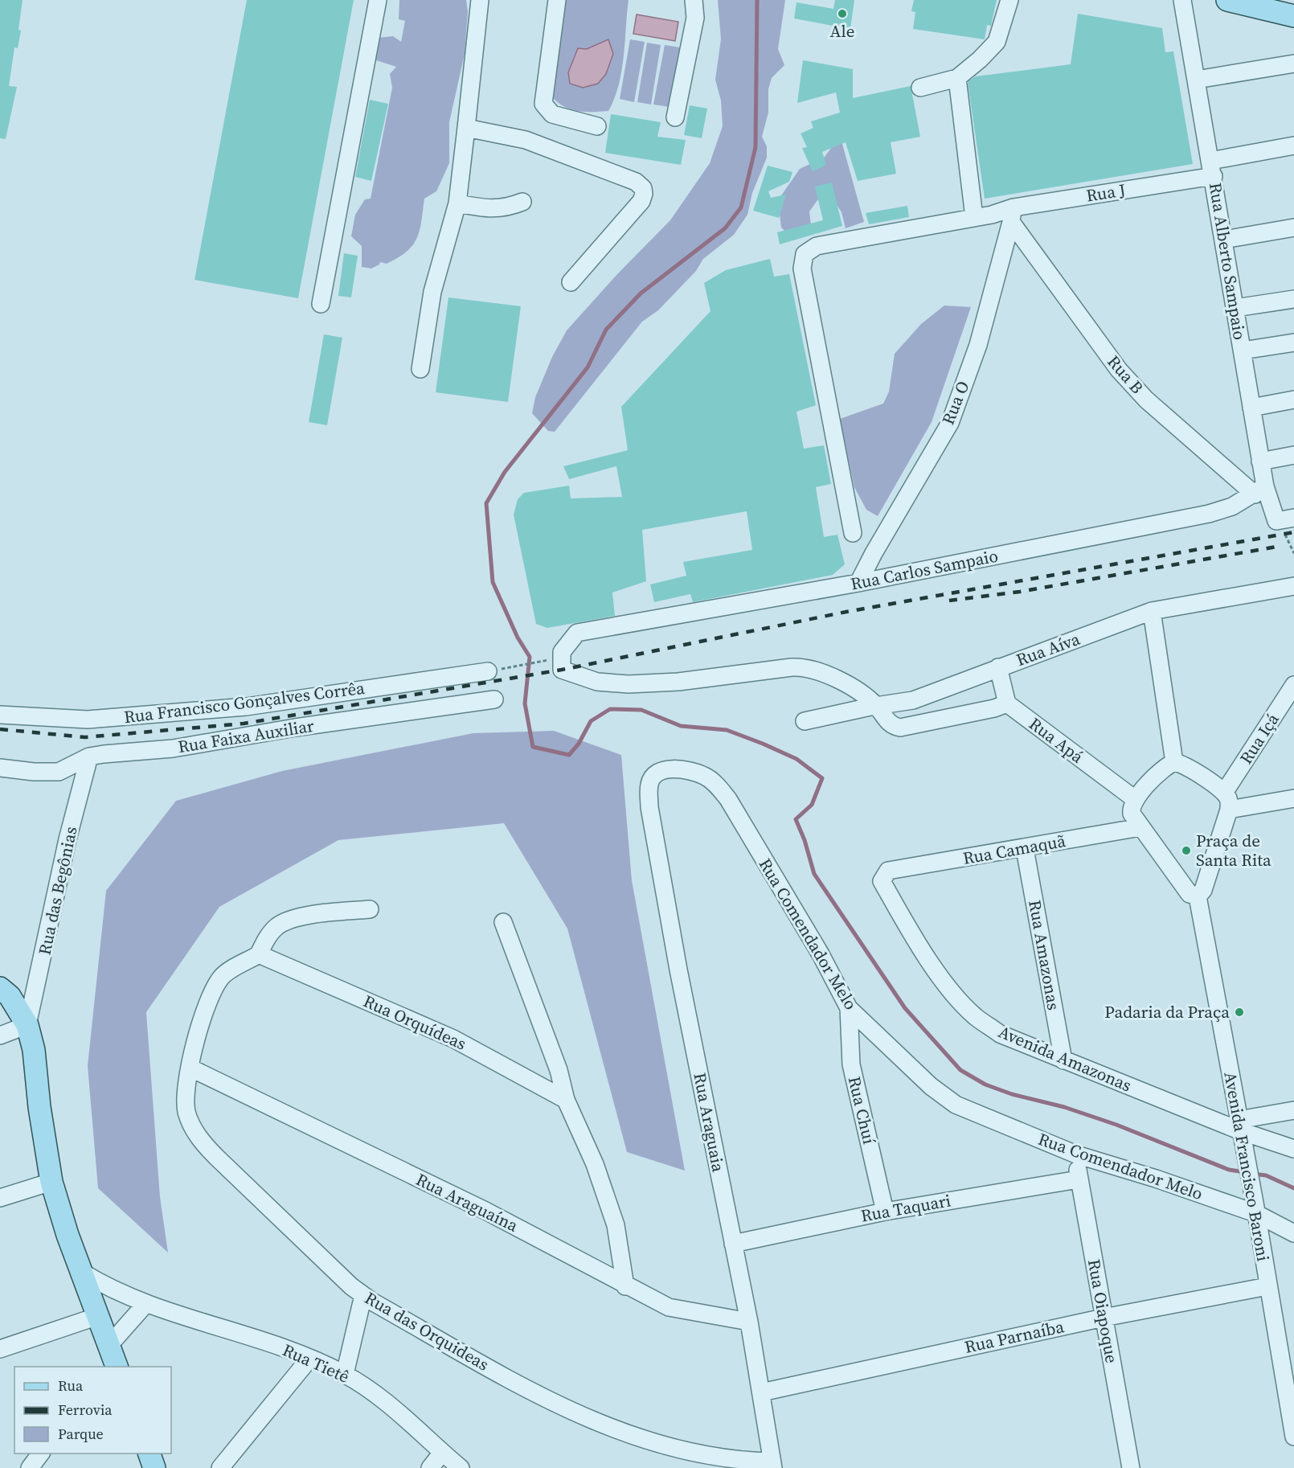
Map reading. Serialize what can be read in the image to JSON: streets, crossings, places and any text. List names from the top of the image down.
{
  "streets": {
    "street": [
      "Rua J",
      "Rua Alberto Sampaio",
      "Rua B",
      "Rua O",
      "Rua Carlos Sampaio",
      "Rua Aíva",
      "Rua Francisco Gonçalves Corrêa",
      "Rua Faixa Auxiliar",
      "Rua Içá",
      "Rua Apá",
      "Rua Camaquã",
      "Rua das Begônias",
      "Rua Comendador Melo",
      "Rua Amazonas",
      "Rua Orquídeas",
      "Avenida Amazonas",
      "Rua Chuí",
      "Rua Araguaia",
      "Avenida Francisco Baroni",
      "Rua Araguaína",
      "Rua Taquari",
      "Rua Oiapoque",
      "Rua das Orquideas",
      "Rua Parnaíba",
      "Rua Tietê"
    ]
  },
  "crossings": [
    ["Rua J", "Rua Alberto Sampaio"],
    ["Rua J", "Rua B"],
    ["Rua J", "Rua O"],
    ["Rua Alberto Sampaio", "Rua B"],
    ["Rua Alberto Sampaio", "Rua Carlos Sampaio"],
    ["Rua B", "Rua O"],
    ["Rua B", "Rua Carlos Sampaio"],
    ["Rua O", "Rua Carlos Sampaio"],
    ["Rua Faixa Auxiliar", "Rua das Begônias"],
    ["Rua Camaquã", "Rua Amazonas"],
    ["Rua Camaquã", "Avenida Amazonas"],
    ["Rua Comendador Melo", "Rua Chuí"],
    ["Rua Comendador Melo", "Rua Araguaia"],
    ["Rua Comendador Melo", "Avenida Francisco Baroni"],
    ["Rua Comendador Melo", "Rua Oiapoque"],
    ["Rua Amazonas", "Avenida Amazonas"],
    ["Rua Orquídeas", "Rua das Orquideas"],
    ["Avenida Amazonas", "Avenida Francisco Baroni"],
    ["Rua Chuí", "Rua Taquari"],
    ["Rua Araguaia", "Rua Araguaína"],
    ["Rua Araguaia", "Rua Taquari"],
    ["Rua Araguaia", "Rua das Orquideas"],
    ["Rua Araguaia", "Rua Parnaíba"],
    ["Avenida Francisco Baroni", "Rua Parnaíba"],
    ["Rua Araguaína", "Rua das Orquideas"],
    ["Rua Taquari", "Rua Oiapoque"],
    ["Rua Oiapoque", "Rua Parnaíba"]
  ],
  "places": ["Ale", "Praça de Santa Rita", "Padaria da Praça"],
  "legend": ["Rua", "Ferrovia", "Parque"]
}
